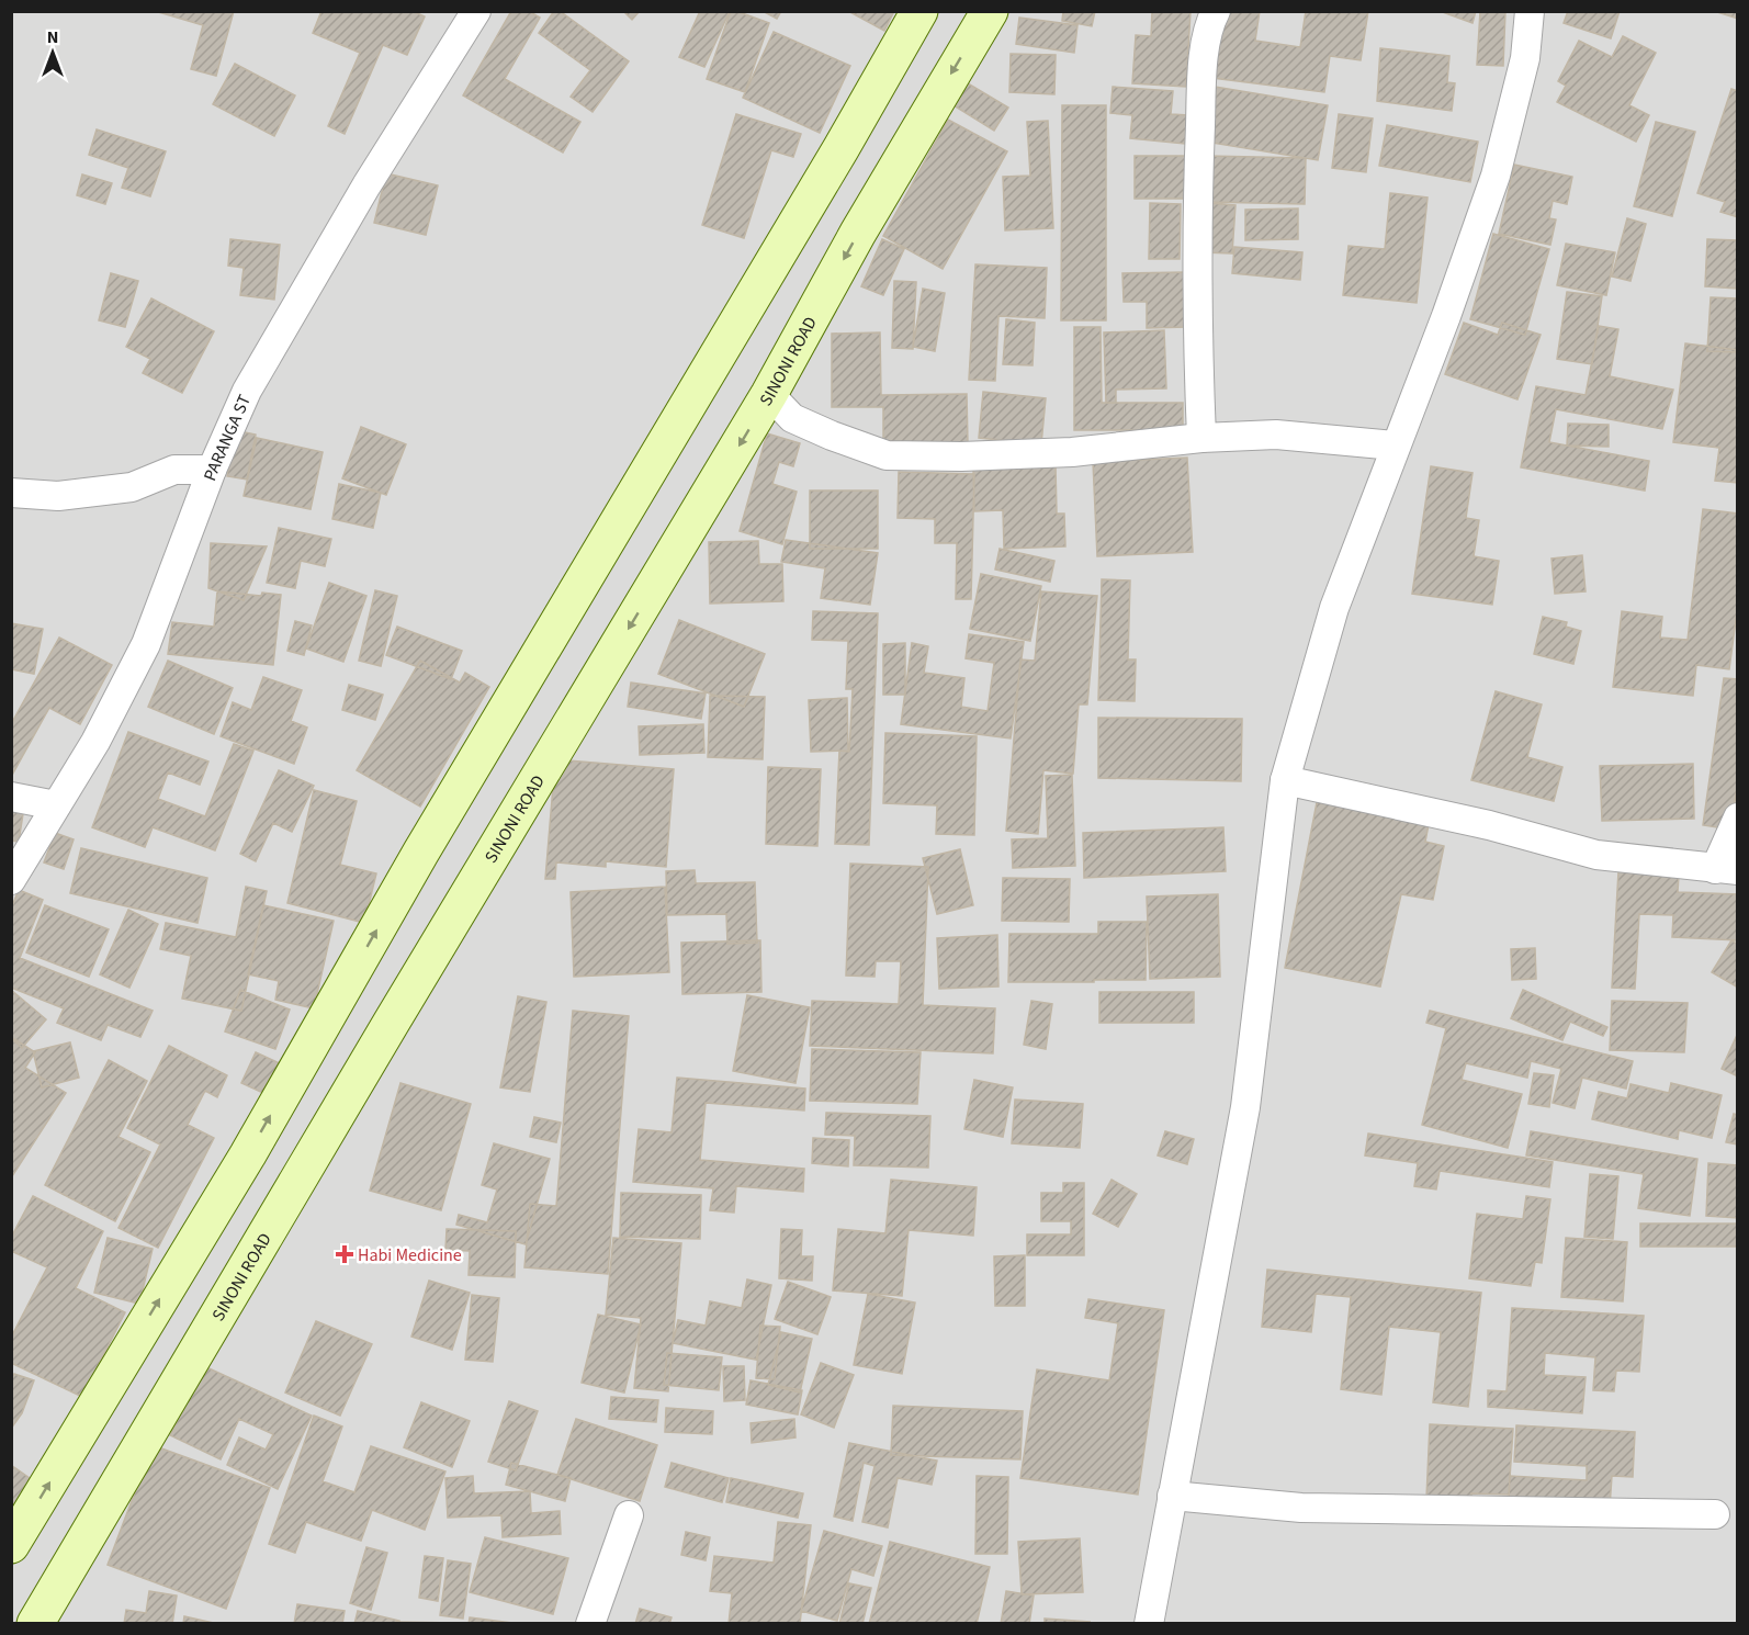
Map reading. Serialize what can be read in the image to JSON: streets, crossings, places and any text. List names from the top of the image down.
{
  "streets": {
    "street": ["SINONI ROAD", "PARANGA ST"]
  },
  "places": {
    "health": ["Habi Medicine"]
  },
  "north": "top"
}
